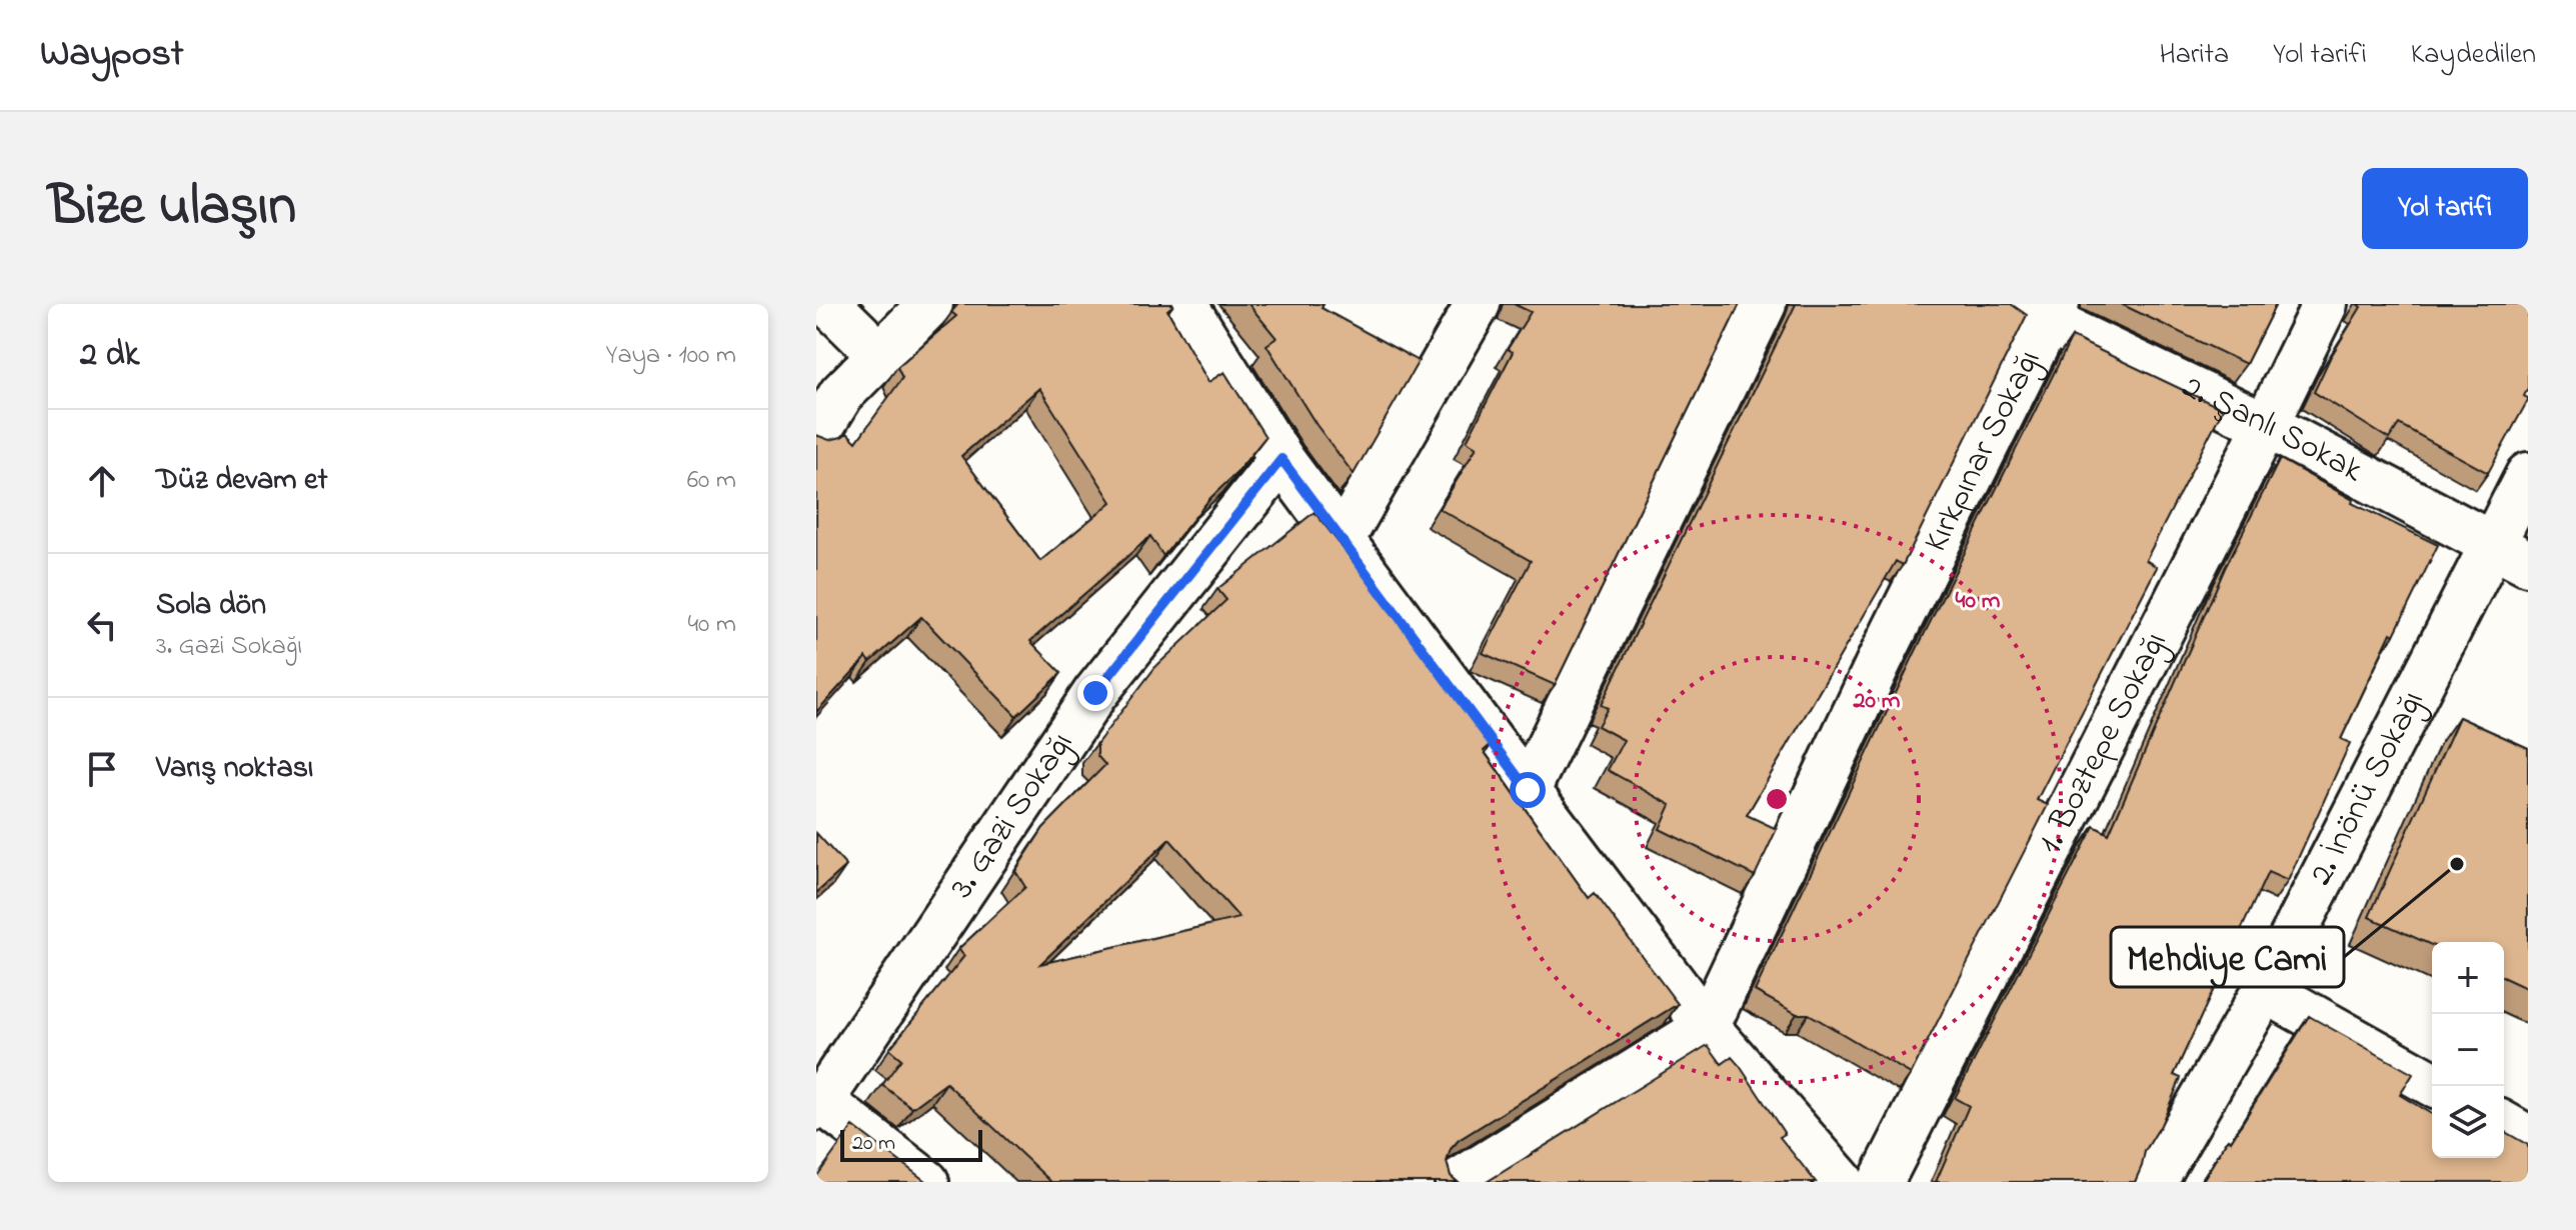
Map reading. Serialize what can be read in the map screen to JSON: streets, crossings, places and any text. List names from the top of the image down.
{
  "streets": {
    "street": [
      "2. Şanlı Sokak",
      "Kırkpınar Sokağı",
      "1. Boztepe Sokağı",
      "2. İnönü Sokağı",
      "3. Gazi Sokağı"
    ]
  },
  "crossings": [
    ["2. Şanlı Sokak", "Kırkpınar Sokağı"],
    ["2. Şanlı Sokak", "1. Boztepe Sokağı"],
    ["2. Şanlı Sokak", "2. İnönü Sokağı"]
  ],
  "places": ["Mehdiye Cami"],
  "scale_bar": "20 m",
  "page": {
    "header": "Waypost",
    "nav": ["Harita", "Yol tarifi", "Kaydedilen"],
    "title": "Bize ulaşın",
    "buttons": "Yol tarifi",
    "heading": ["2 dk", "Yaya · 100 m"],
    "list": [
      ["Düz devam et", "60 m"],
      ["Sola dön", "3. Gazi Sokağı", "40 m"],
      "Varış noktası"
    ],
    "map_buttons": ["+", "−"],
    "scale": "20 m"
  },
  "rings": ["40 m", "20 m"]
}
